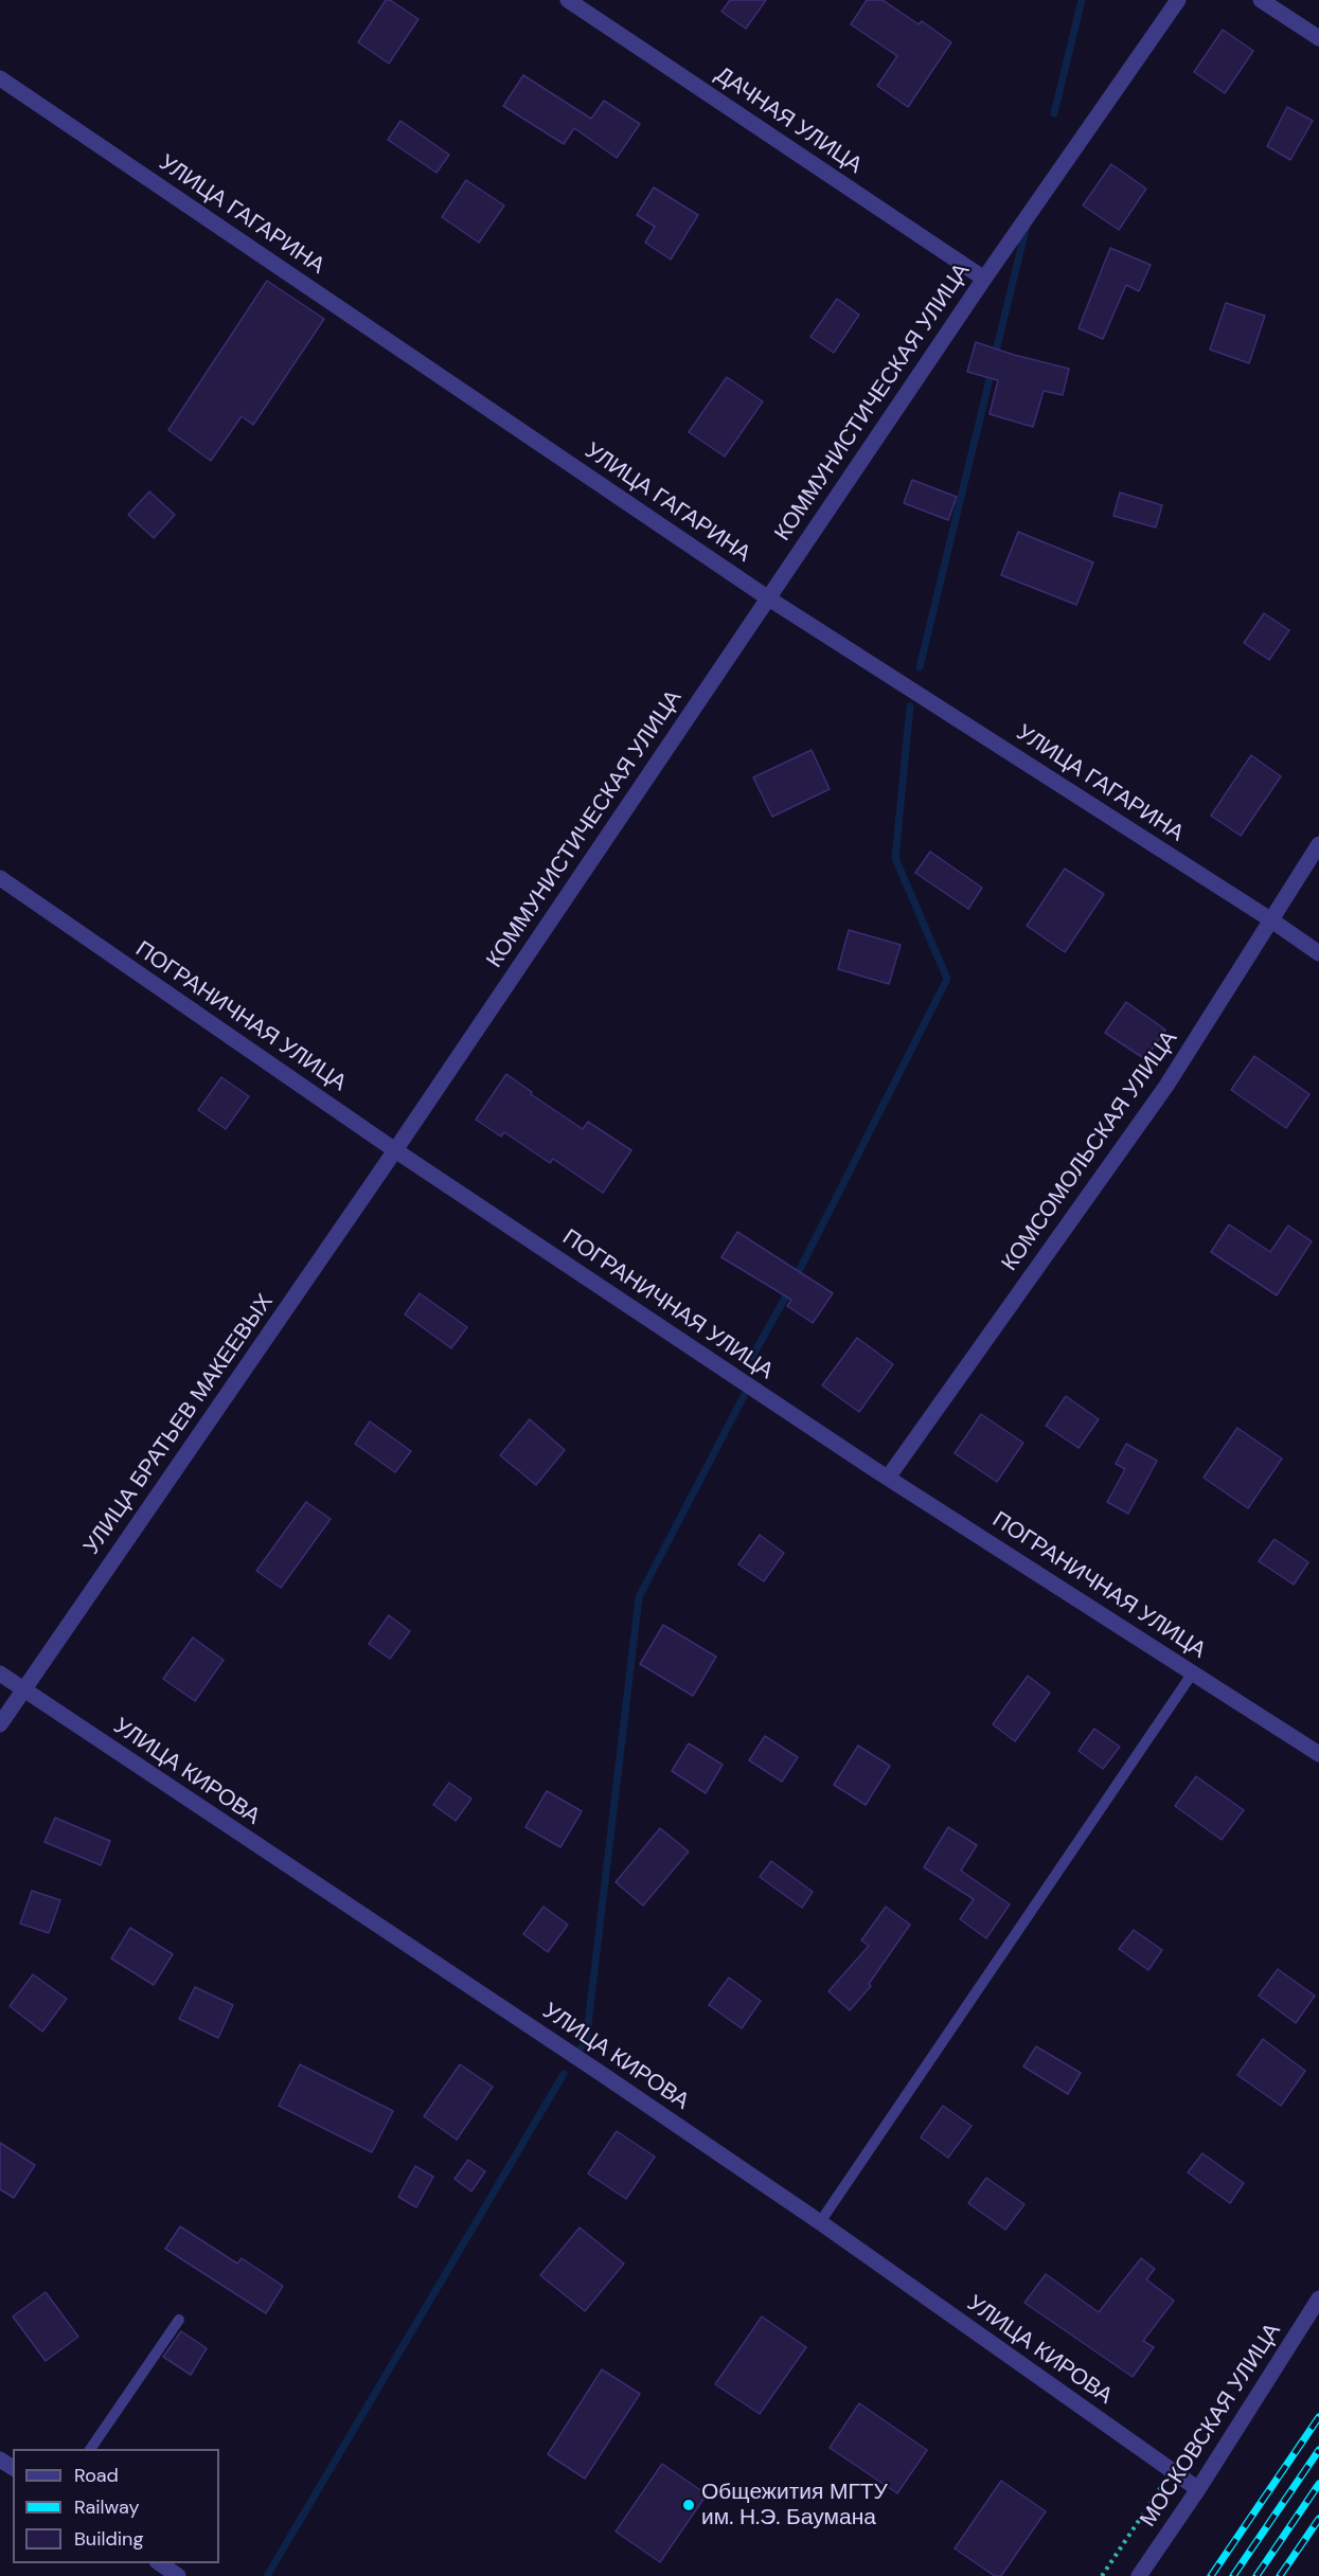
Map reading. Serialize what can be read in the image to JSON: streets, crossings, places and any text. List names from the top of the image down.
{
  "streets": {
    "street": [
      "ДАЧНАЯ УЛИЦА",
      "УЛИЦА ГАГАРИНА",
      "КОММУНИСТИЧЕСКАЯ УЛИЦА",
      "ПОГРАНИЧНАЯ УЛИЦА",
      "КОМСОМОЛЬСКАЯ УЛИЦА",
      "УЛИЦА БРАТЬЕВ МАКЕЕВЫХ",
      "УЛИЦА КИРОВА",
      "МОСКОВСКАЯ УЛИЦА"
    ]
  },
  "crossings": [
    ["ДАЧНАЯ УЛИЦА", "КОММУНИСТИЧЕСКАЯ УЛИЦА"],
    ["УЛИЦА ГАГАРИНА", "КОММУНИСТИЧЕСКАЯ УЛИЦА"],
    ["УЛИЦА ГАГАРИНА", "КОМСОМОЛЬСКАЯ УЛИЦА"],
    ["КОММУНИСТИЧЕСКАЯ УЛИЦА", "ПОГРАНИЧНАЯ УЛИЦА"],
    ["КОММУНИСТИЧЕСКАЯ УЛИЦА", "УЛИЦА БРАТЬЕВ МАКЕЕВЫХ"],
    ["ПОГРАНИЧНАЯ УЛИЦА", "КОМСОМОЛЬСКАЯ УЛИЦА"],
    ["ПОГРАНИЧНАЯ УЛИЦА", "УЛИЦА БРАТЬЕВ МАКЕЕВЫХ"],
    ["УЛИЦА БРАТЬЕВ МАКЕЕВЫХ", "УЛИЦА КИРОВА"],
    ["УЛИЦА КИРОВА", "МОСКОВСКАЯ УЛИЦА"]
  ],
  "places": ["Общежития МГТУ им. Н.Э. Баумана"],
  "legend": ["Road", "Railway", "Building"]
}
